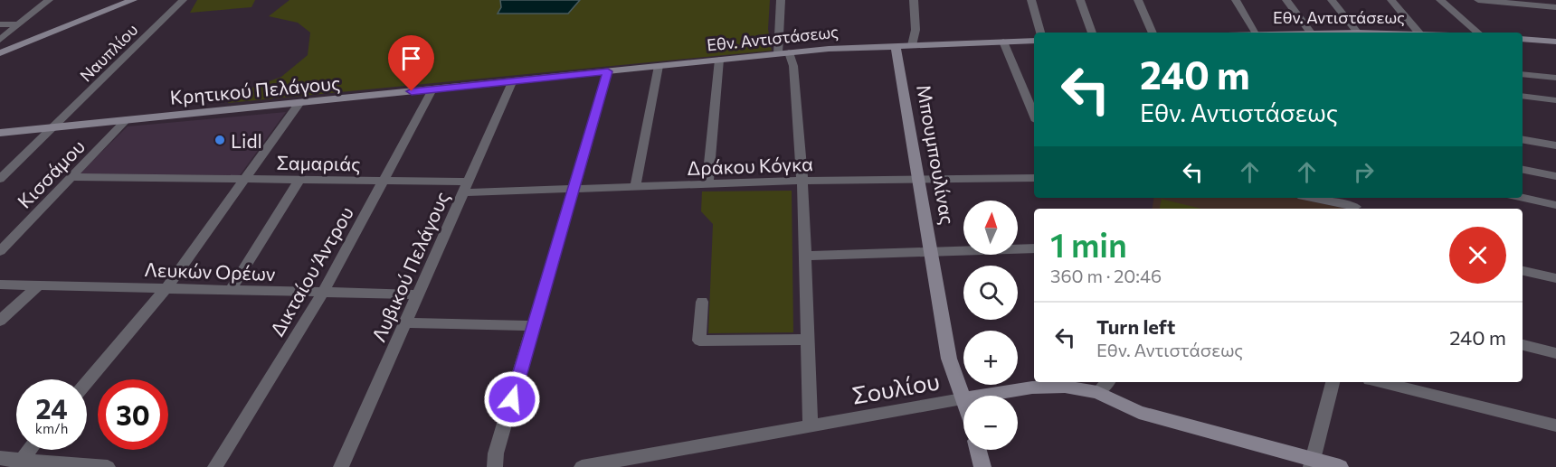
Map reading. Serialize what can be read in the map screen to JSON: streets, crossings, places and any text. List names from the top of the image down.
{
  "streets": {
    "street": [
      "Εθν. Αντιστάσεως",
      "Ναυπλίου",
      "Κρητικού Πελάγους",
      "Μπουμπουλίνας",
      "Σαμαριάς",
      "Δράκου Κόγκα",
      "Κισσάμου",
      "Λυβικού Πελάγους",
      "Λευκών Ορέων",
      "Δικταίου Άντρου",
      "Σουλίου"
    ]
  },
  "crossings": [
    ["Εθν. Αντιστάσεως", "Κρητικού Πελάγους"],
    ["Εθν. Αντιστάσεως", "Μπουμπουλίνας"],
    ["Εθν. Αντιστάσεως", "Λυβικού Πελάγους"],
    ["Ναυπλίου", "Κρητικού Πελάγους"],
    ["Κρητικού Πελάγους", "Κισσάμου"],
    ["Κρητικού Πελάγους", "Λυβικού Πελάγους"],
    ["Κρητικού Πελάγους", "Δικταίου Άντρου"],
    ["Μπουμπουλίνας", "Δράκου Κόγκα"],
    ["Μπουμπουλίνας", "Σουλίου"],
    ["Σαμαριάς", "Δράκου Κόγκα"],
    ["Σαμαριάς", "Κισσάμου"],
    ["Σαμαριάς", "Λυβικού Πελάγους"],
    ["Σαμαριάς", "Δικταίου Άντρου"],
    ["Δράκου Κόγκα", "Λυβικού Πελάγους"],
    ["Λυβικού Πελάγους", "Λευκών Ορέων"],
    ["Λευκών Ορέων", "Δικταίου Άντρου"]
  ],
  "places": ["Lidl"],
  "north": "top",
  "page": {
    "turn": ["240 m", "Εθν. Αντιστάσεως"],
    "map_buttons": ["+", "−"],
    "heading": ["1 min", "360 m · 20:46"],
    "list": [
      {
        "name": "Turn left",
        "note": "Εθν. Αντιστάσεως",
        "value": "240 m"
      }
    ],
    "speed": "24 km/h",
    "limit": "30"
  }
}
